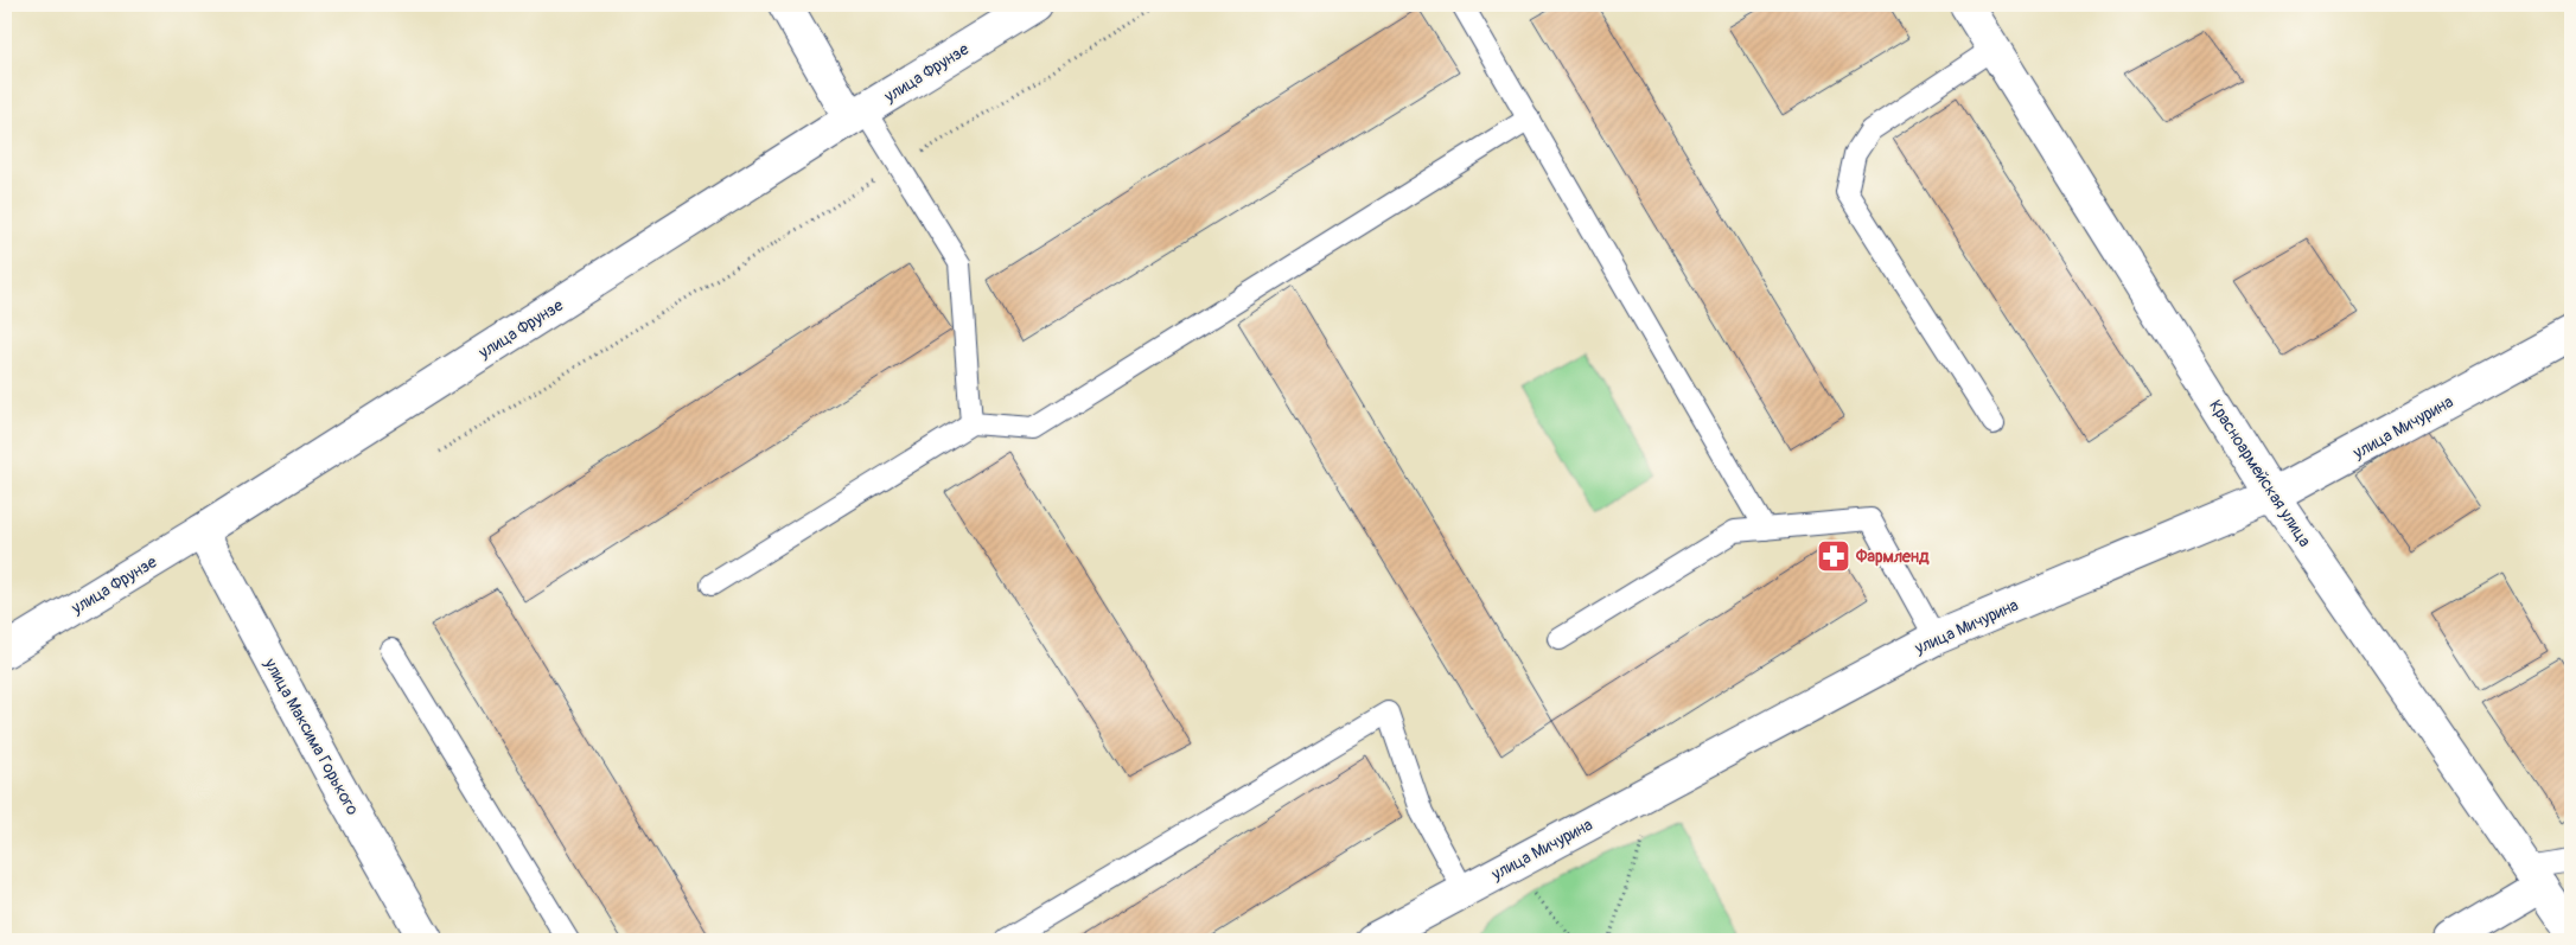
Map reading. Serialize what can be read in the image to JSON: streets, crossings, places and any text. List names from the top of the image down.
{
  "streets": {
    "street": [
      "улица Фрунзе",
      "улица Мичурина",
      "Красноармейская улица",
      "улица Максима Горького"
    ]
  },
  "crossings": [
    ["улица Фрунзе", "улица Максима Горького"],
    ["улица Мичурина", "Красноармейская улица"]
  ],
  "places": {
    "pharmacy": ["Фармленд"]
  }
}
